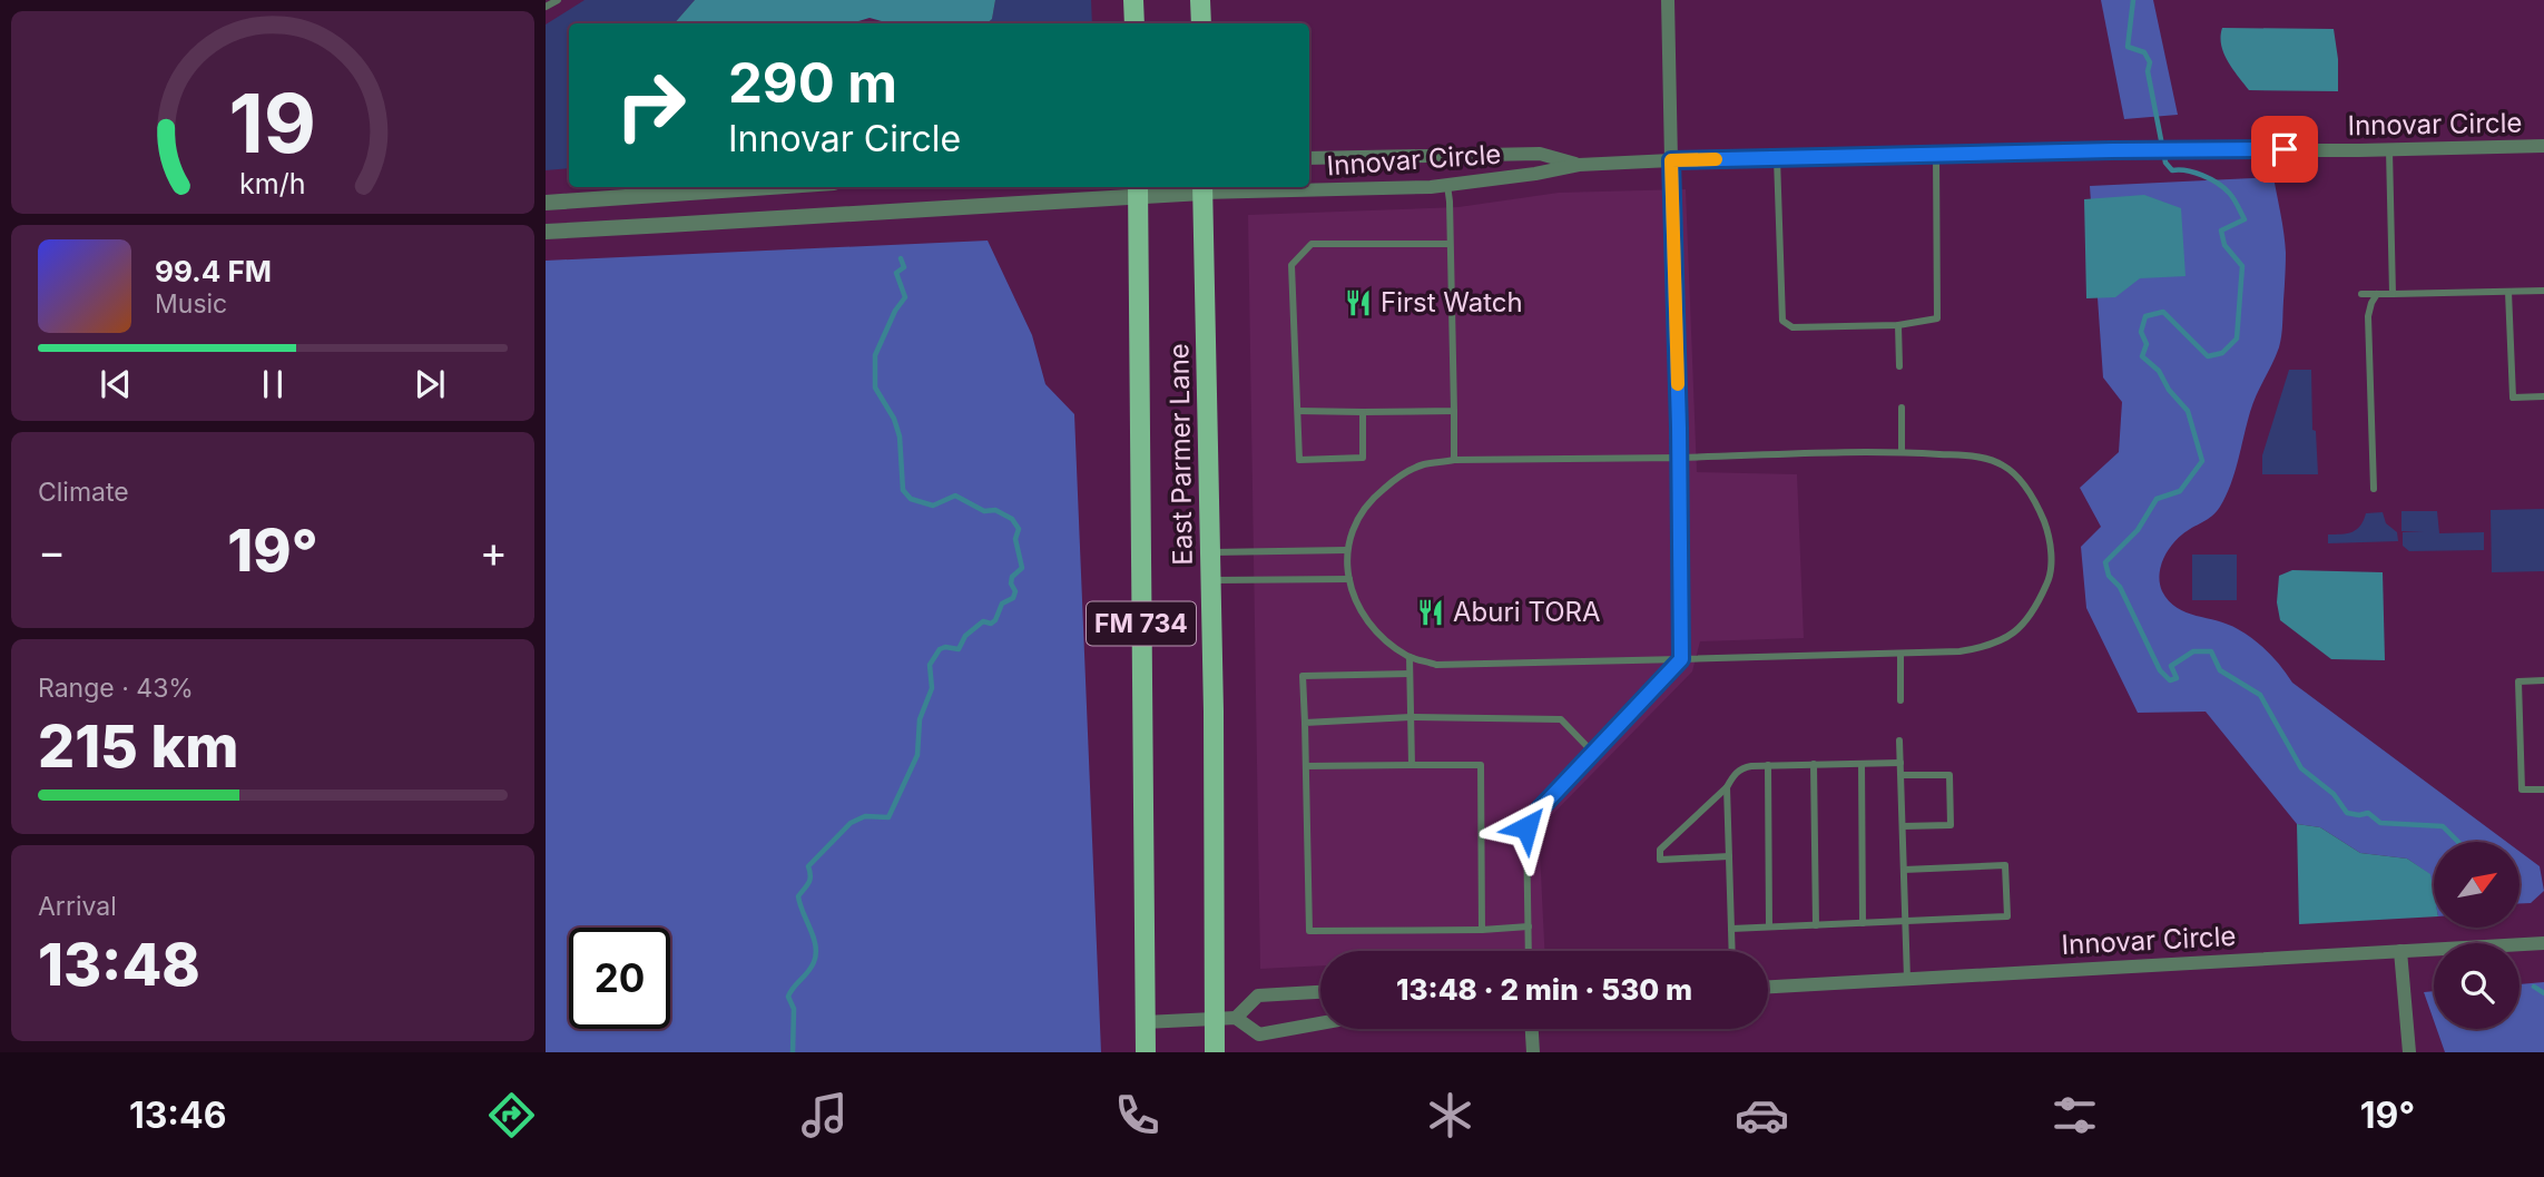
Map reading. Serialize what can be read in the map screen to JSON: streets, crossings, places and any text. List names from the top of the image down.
{
  "streets": {
    "main road": ["East Parmer Lane", "FM 734"],
    "street": ["Innovar Circle"]
  },
  "crossings": [
    ["Innovar Circle", "East Parmer Lane"]
  ],
  "places": {
    "restaurant": ["First Watch", "Aburi TORA"]
  },
  "north": "top right",
  "page": {
    "turn": ["290 m", "Innovar Circle"],
    "song": ["99.4 FM", "Music"],
    "tile": [
      "Climate",
      ["Range · 43%", "215 km"],
      ["Arrival", "13:48"]
    ],
    "heat": ["−", "19°", "+"],
    "limit": "20",
    "trip": "13:48 · 2 min · 530 m",
    "tabs": ["13:46", "19°"],
    "gauge": ["19", "km/h"]
  }
}
